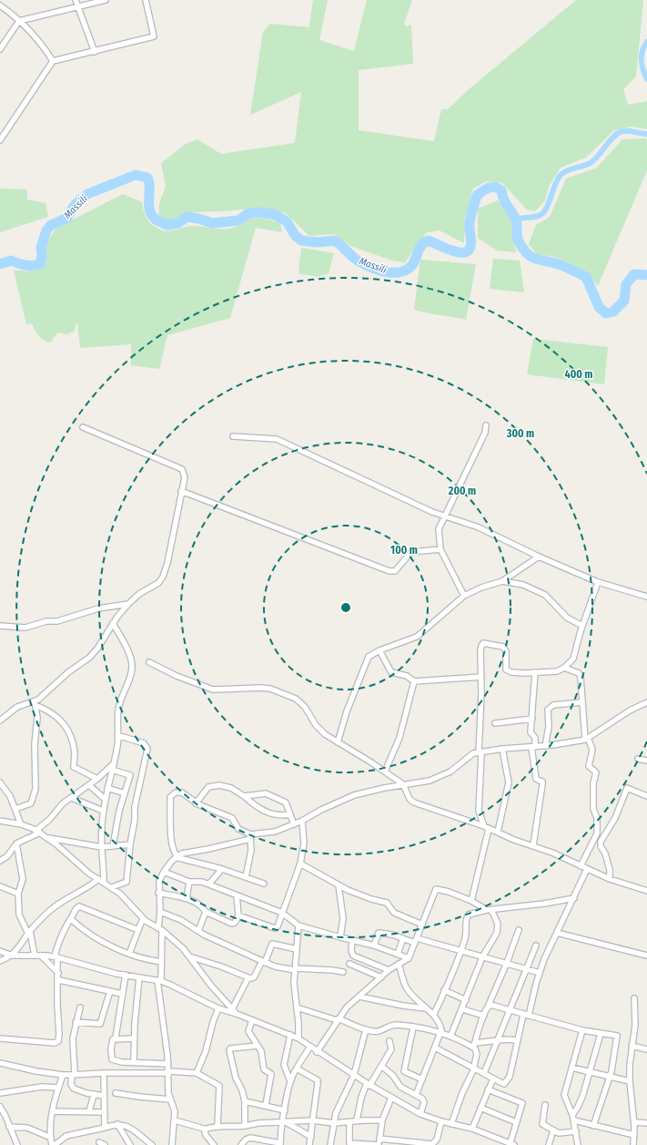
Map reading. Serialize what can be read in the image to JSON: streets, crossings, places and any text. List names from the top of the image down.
{
  "water": ["Massili"],
  "rings": [
    "400 m",
    "300 m",
    "200 m",
    "100 m"
  ]
}
